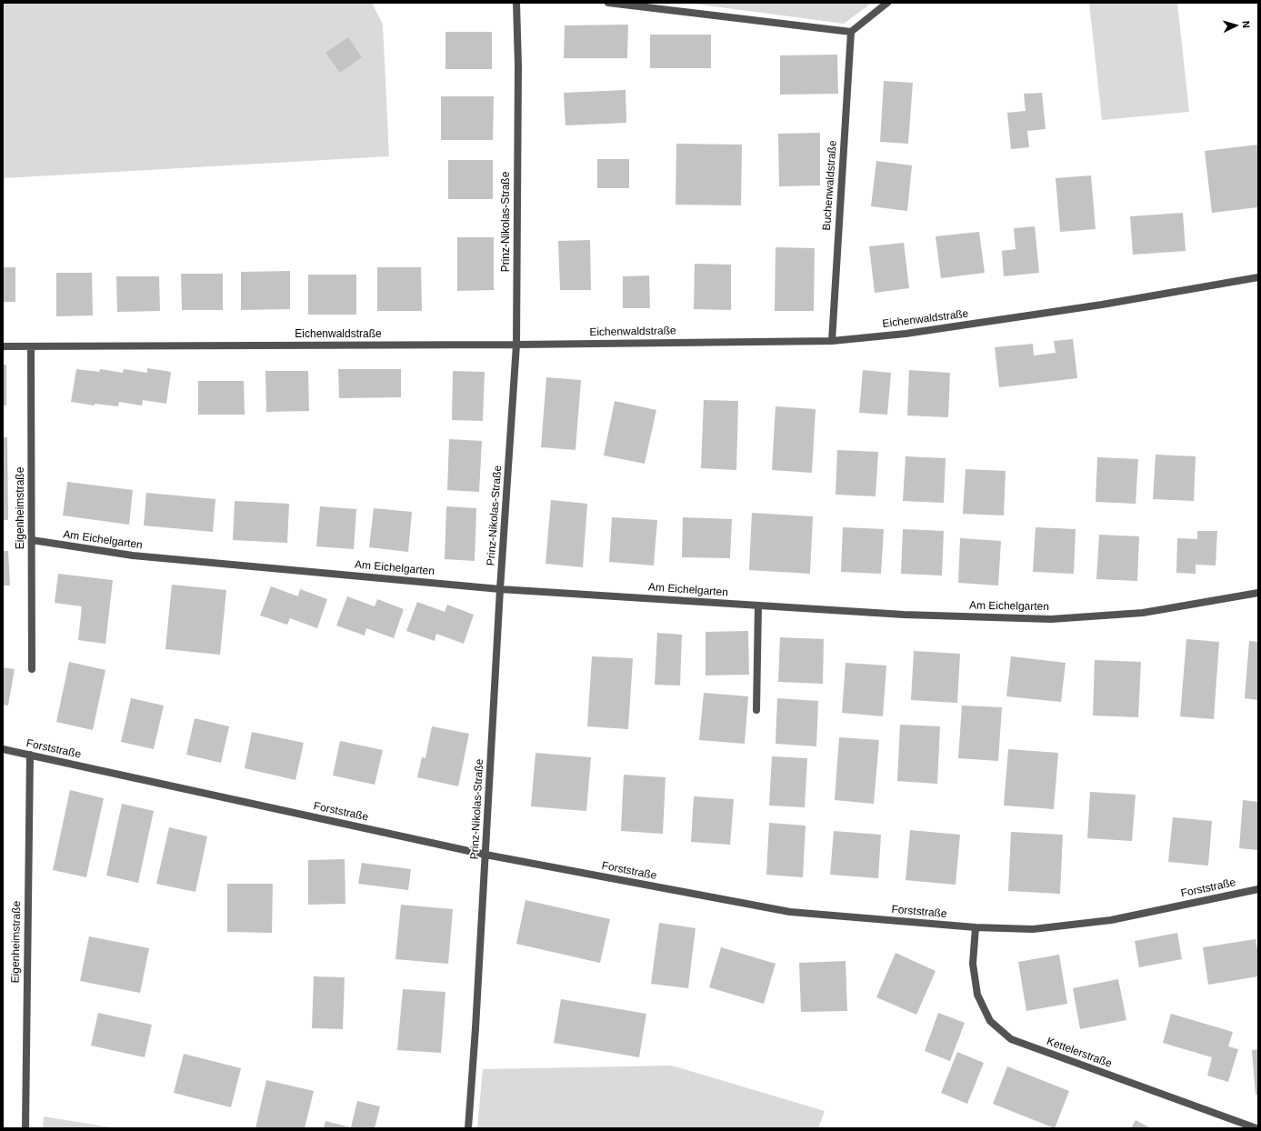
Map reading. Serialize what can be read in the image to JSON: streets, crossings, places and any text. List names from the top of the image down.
{
  "streets": {
    "street": [
      "Buchenwaldstraße",
      "Prinz-Nikolas-Straße",
      "Eichenwaldstraße",
      "Eigenheimstraße",
      "Am Eichelgarten",
      "Forststraße",
      "Kettelerstraße"
    ]
  },
  "crossings": [
    ["Buchenwaldstraße", "Eichenwaldstraße"],
    ["Prinz-Nikolas-Straße", "Eichenwaldstraße"],
    ["Prinz-Nikolas-Straße", "Am Eichelgarten"],
    ["Prinz-Nikolas-Straße", "Forststraße"],
    ["Eichenwaldstraße", "Eigenheimstraße"],
    ["Eigenheimstraße", "Am Eichelgarten"],
    ["Eigenheimstraße", "Forststraße"],
    ["Forststraße", "Kettelerstraße"]
  ],
  "north": "right"
}
